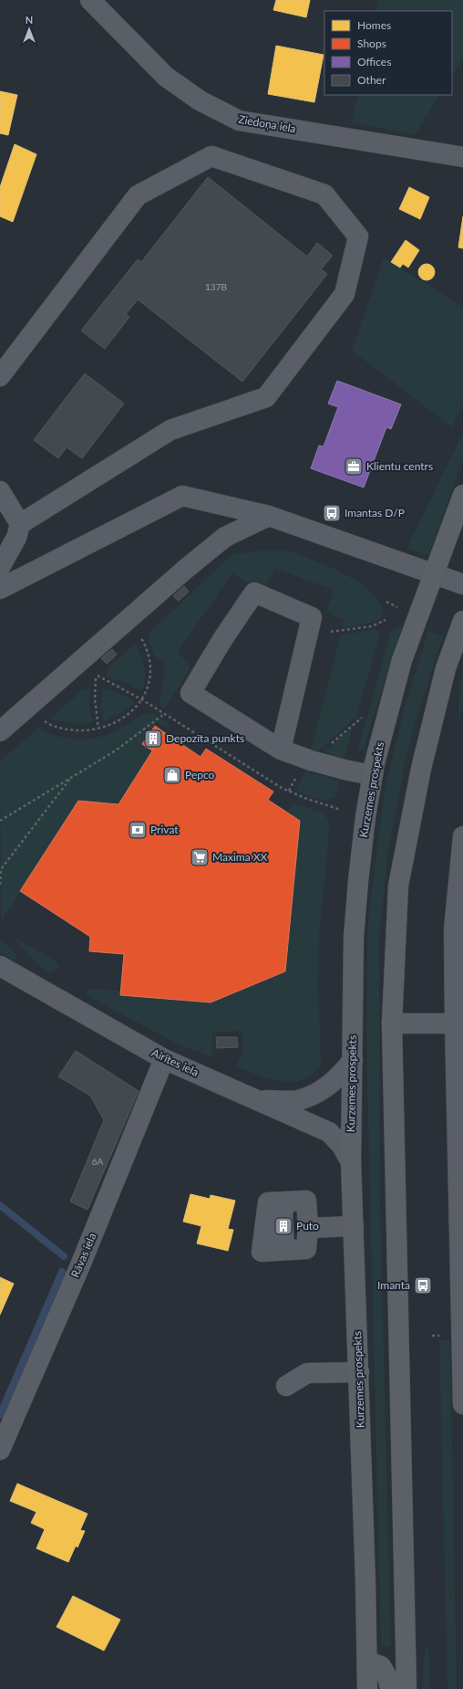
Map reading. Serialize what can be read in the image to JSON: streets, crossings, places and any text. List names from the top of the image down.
{
  "streets": {
    "main road": ["Kurzemes prospekts"],
    "street": ["Ziedoņa iela", "Airītes iela", "Rāvas iela"]
  },
  "crossings": [
    ["Kurzemes prospekts", "Airītes iela"],
    ["Airītes iela", "Rāvas iela"]
  ],
  "places": {
    "office": ["Klientu centrs"],
    "bus stop": ["Imantas D/P", "Imanta"],
    "building": ["Depozīta punkts", "Puto"],
    "shop": ["Pepco"],
    "bank": ["Privat"],
    "supermarket": ["Maxima XX"]
  },
  "house_numbers": ["137B", "6A"],
  "legend": [
    "Homes",
    "Shops",
    "Offices",
    "Other"
  ],
  "north": "top"
}
